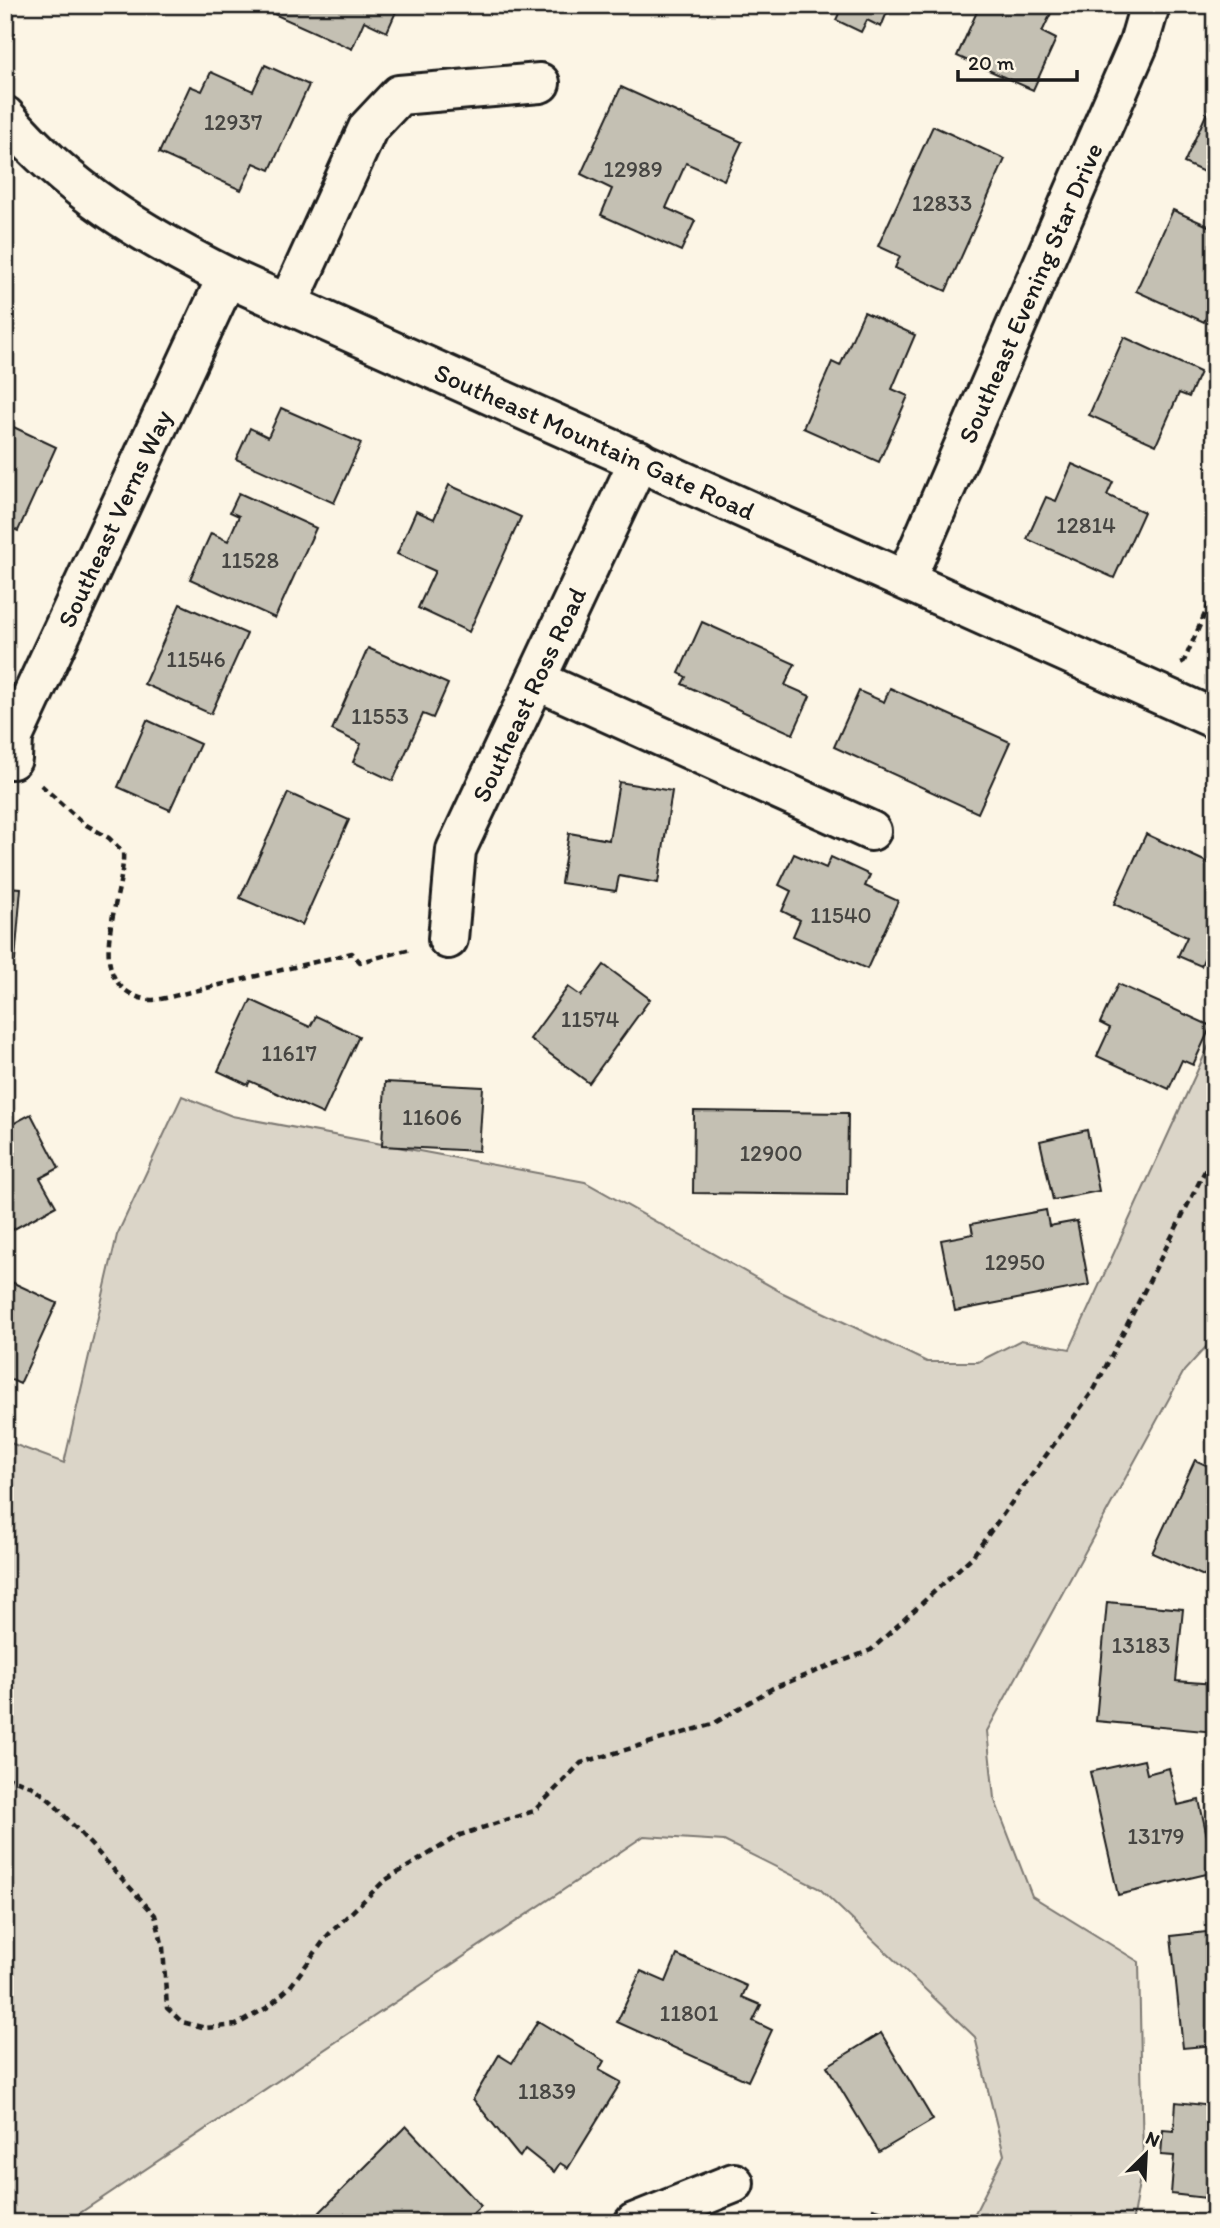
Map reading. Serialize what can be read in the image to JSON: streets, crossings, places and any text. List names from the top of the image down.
{
  "streets": {
    "street": [
      "Southeast Evening Star Drive",
      "Southeast Mountain Gate Road",
      "Southeast Verns Way",
      "Southeast Ross Road"
    ]
  },
  "crossings": [
    ["Southeast Evening Star Drive", "Southeast Mountain Gate Road"],
    ["Southeast Mountain Gate Road", "Southeast Verns Way"],
    ["Southeast Mountain Gate Road", "Southeast Ross Road"]
  ],
  "house_numbers": [
    "12937",
    "12989",
    "12833",
    "12814",
    "11528",
    "11546",
    "11553",
    "11540",
    "11574",
    "11617",
    "11606",
    "12900",
    "12950",
    "13183",
    "13179",
    "11801",
    "11839"
  ],
  "scale_bar": "20 m",
  "north": "top right"
}
